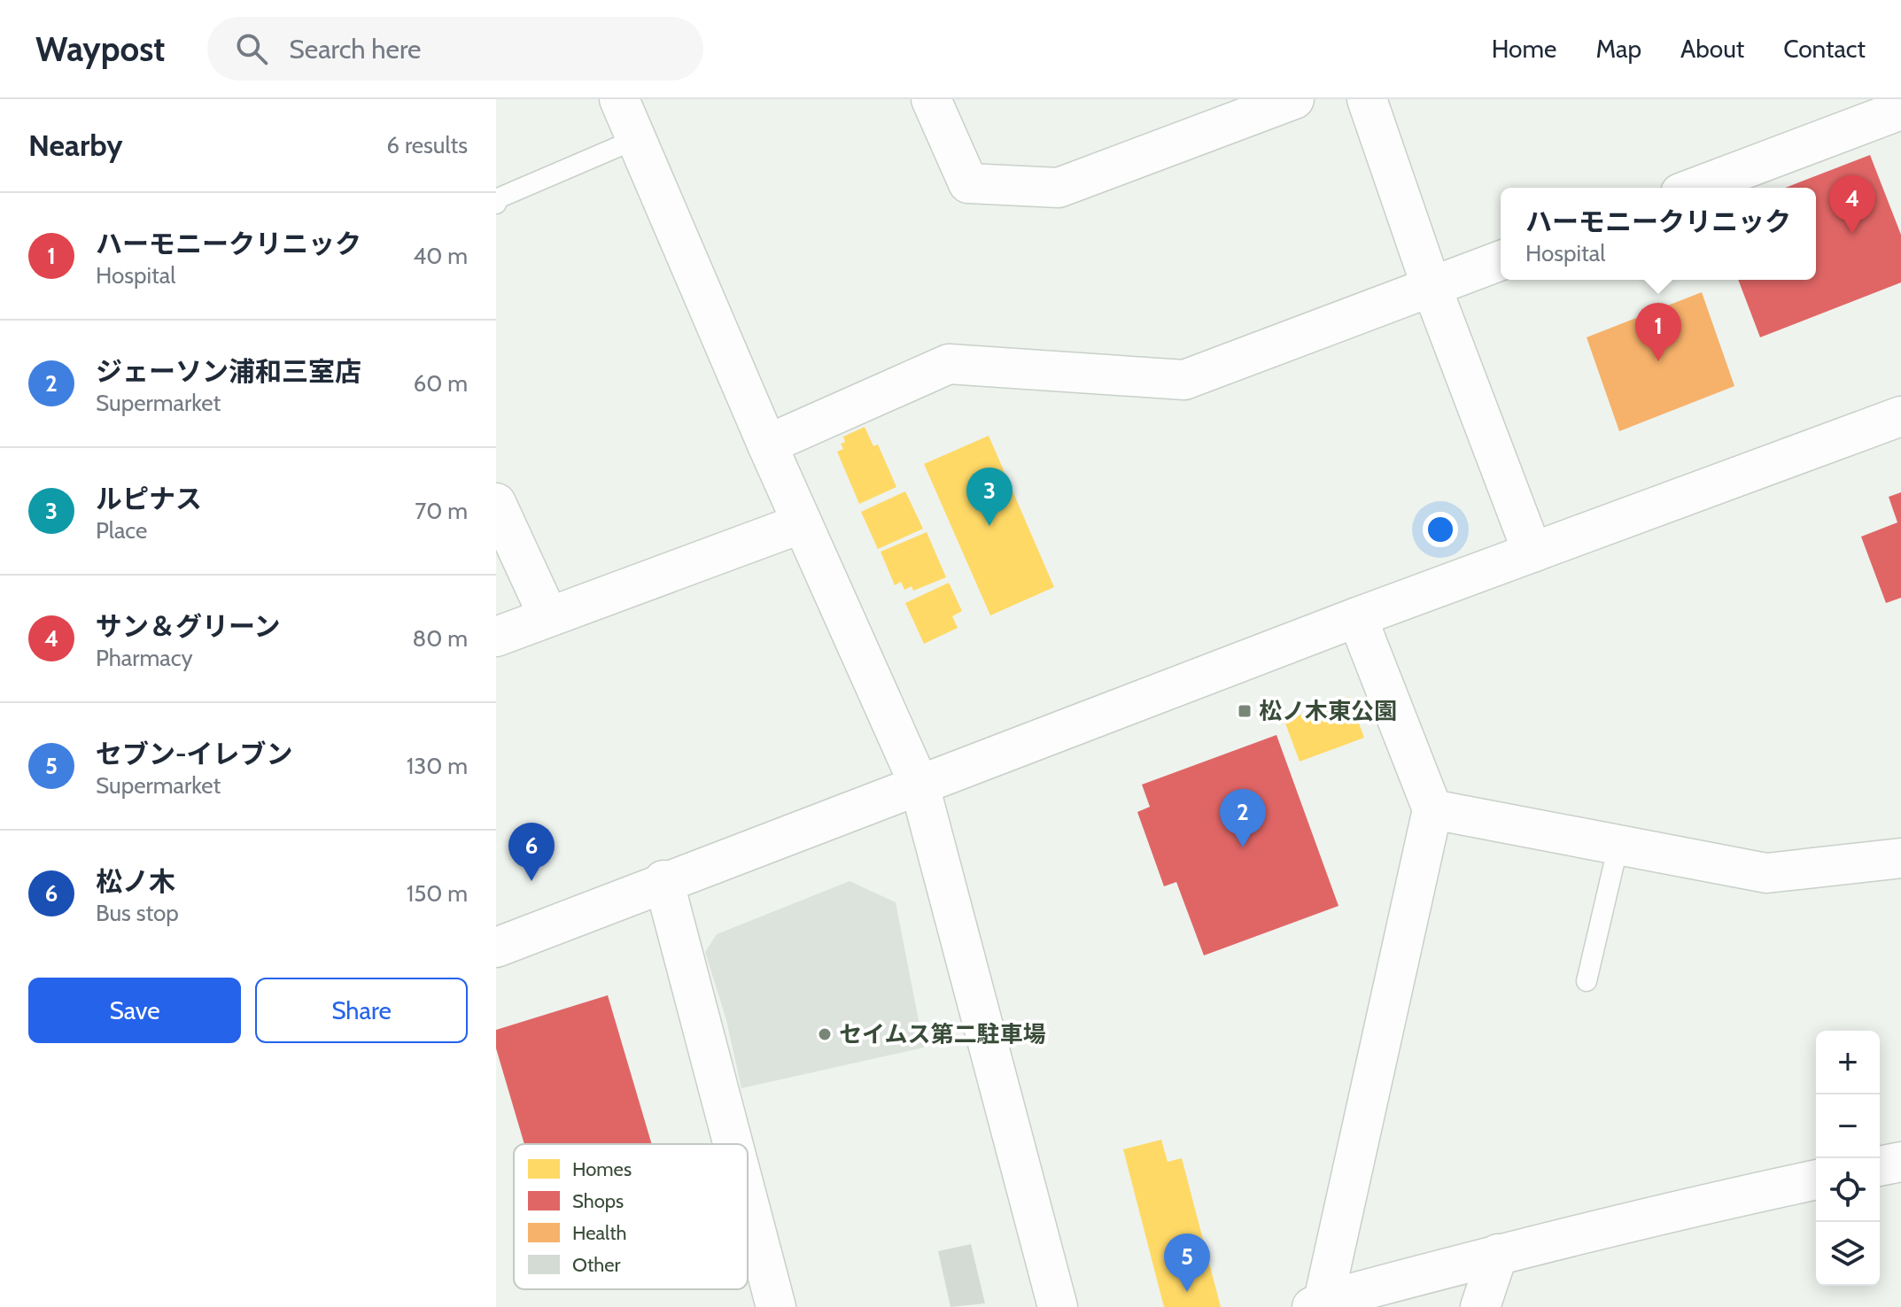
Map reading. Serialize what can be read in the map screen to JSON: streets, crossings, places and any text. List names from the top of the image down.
{
  "places": {
    "transit": ["松ノ木東公園"],
    "other": ["セイムス第二駐車場"]
  },
  "legend": [
    "Homes",
    "Shops",
    "Health",
    "Other"
  ],
  "page": {
    "header": "Waypost",
    "search": "Search here",
    "nav": [
      "Home",
      "Map",
      "About",
      "Contact"
    ],
    "heading": ["Nearby", "6 results"],
    "pins": [
      "4",
      "1",
      "3",
      "2",
      "6",
      "5"
    ],
    "popup": ["ハーモニークリニック", "Hospital"],
    "list": [
      {
        "mark": "1",
        "name": "ハーモニークリニック",
        "note": "Hospital",
        "value": "40 m"
      },
      {
        "mark": "2",
        "name": "ジェーソン浦和三室店",
        "note": "Supermarket",
        "value": "60 m"
      },
      {
        "mark": "3",
        "name": "ルピナス",
        "note": "Place",
        "value": "70 m"
      },
      {
        "mark": "4",
        "name": "サン＆グリーン",
        "note": "Pharmacy",
        "value": "80 m"
      },
      {
        "mark": "5",
        "name": "セブン-イレブン",
        "note": "Supermarket",
        "value": "130 m"
      },
      {
        "mark": "6",
        "name": "松ノ木",
        "note": "Bus stop",
        "value": "150 m"
      }
    ],
    "buttons": ["Save", "Share"],
    "map_buttons": ["+", "−"]
  }
}
